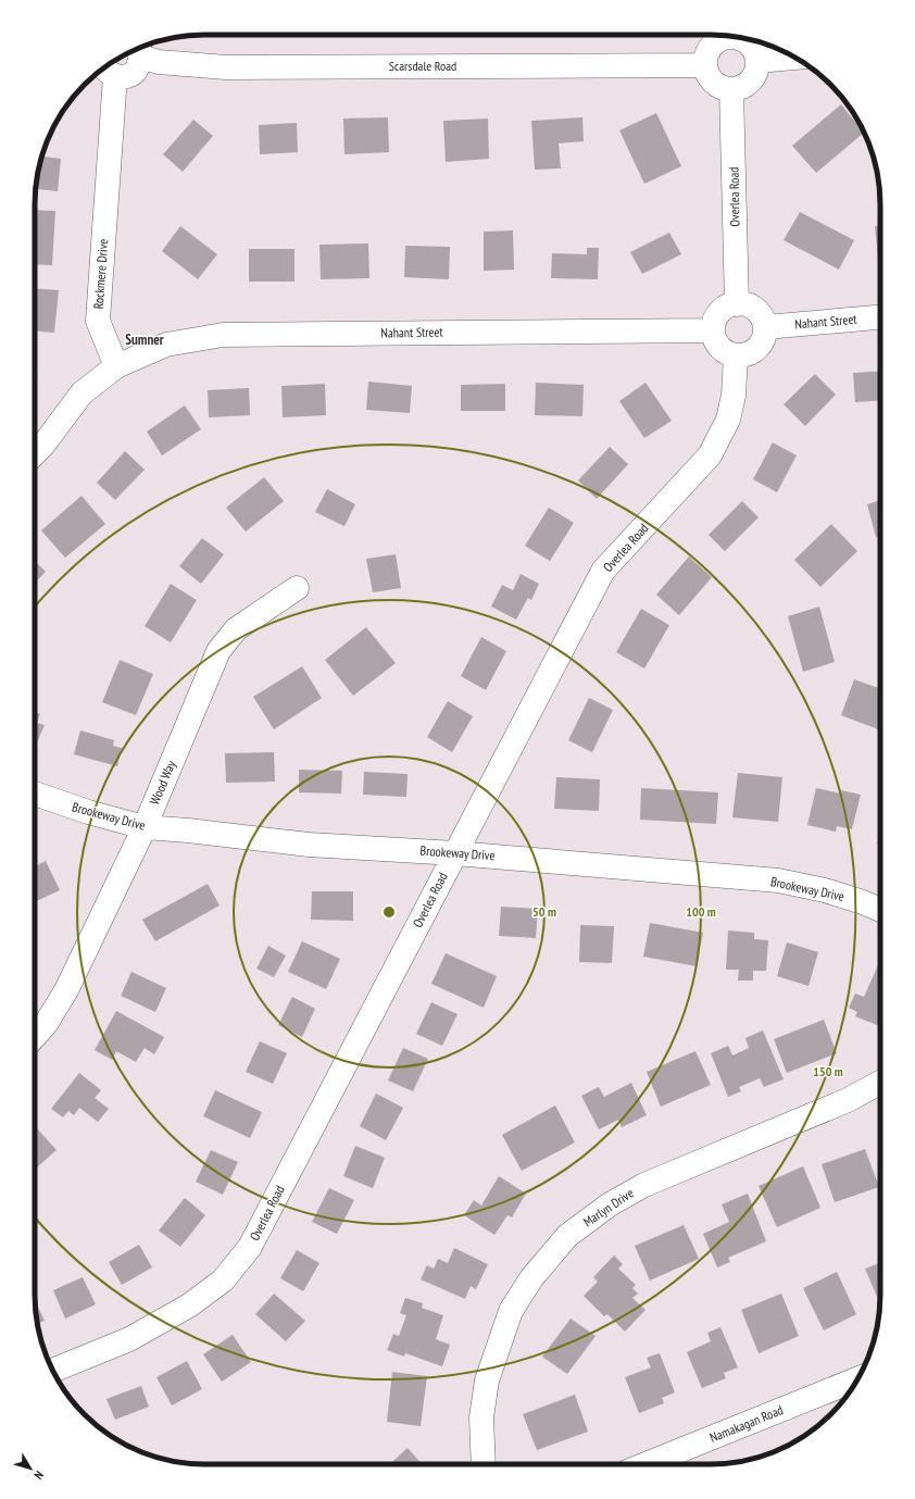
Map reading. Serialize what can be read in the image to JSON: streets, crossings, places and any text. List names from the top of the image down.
{
  "streets": {
    "street": [
      "Scarsdale Road",
      "Overlea Road",
      "Rockmere Drive",
      "Nahant Street",
      "Wood Way",
      "Brookeway Drive",
      "Marlyn Drive",
      "Namakagan Road"
    ]
  },
  "crossings": [
    ["Overlea Road", "Nahant Street"],
    ["Overlea Road", "Brookeway Drive"],
    ["Rockmere Drive", "Nahant Street"],
    ["Wood Way", "Brookeway Drive"]
  ],
  "districts": ["Sumner"],
  "north": "bottom right",
  "rings": ["50 m", "100 m", "150 m"]
}
